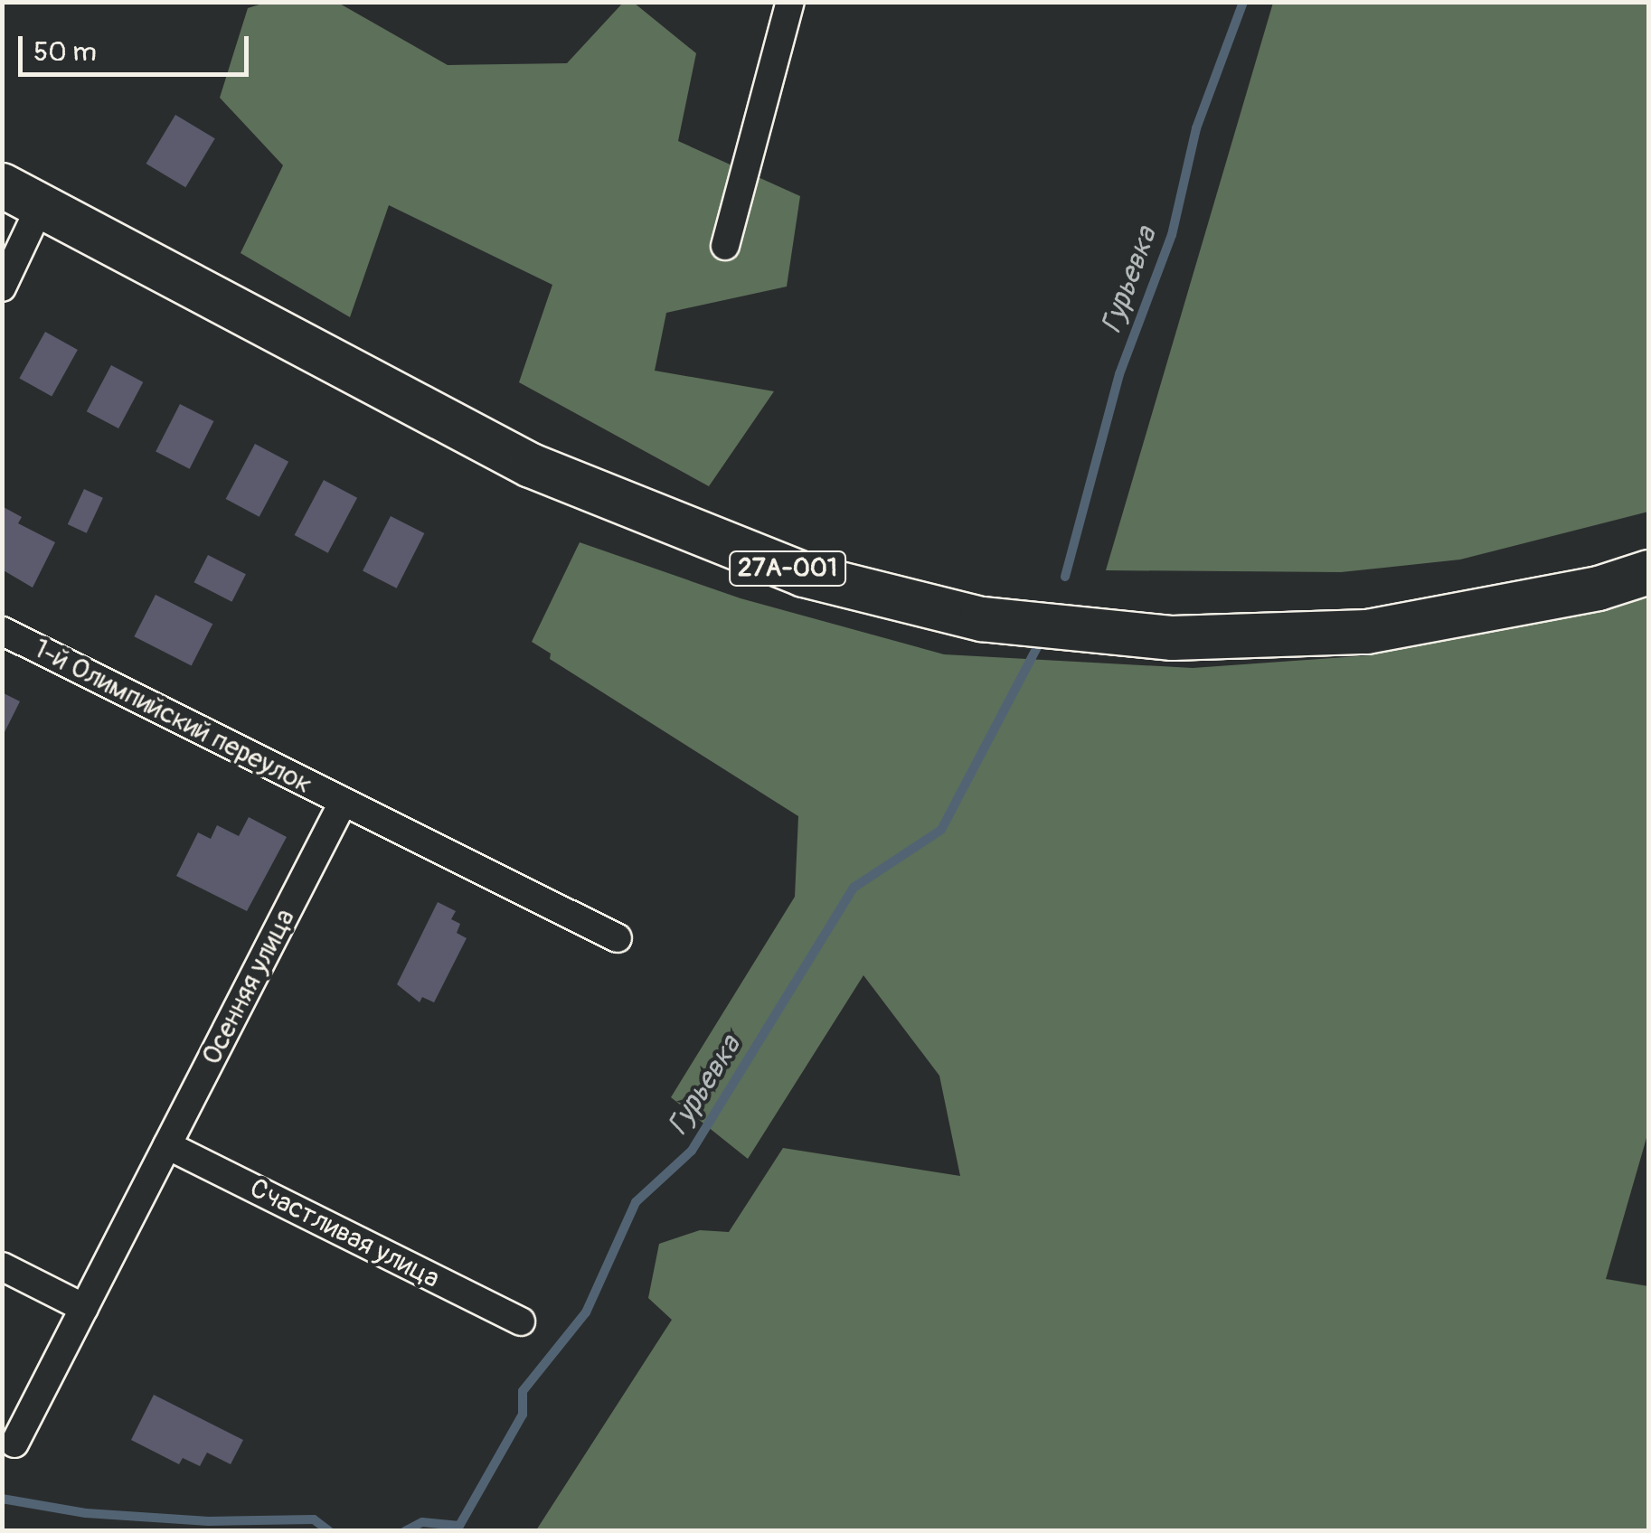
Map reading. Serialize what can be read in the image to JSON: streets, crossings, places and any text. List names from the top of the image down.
{
  "streets": {
    "main road": ["27А-001"],
    "street": ["1-й Олимпийский переулок", "Осенняя улица", "Счастливая улица"]
  },
  "crossings": [
    ["1-й Олимпийский переулок", "Осенняя улица"],
    ["Осенняя улица", "Счастливая улица"]
  ],
  "water": ["Гурьевка"],
  "scale_bar": "50 m"
}
